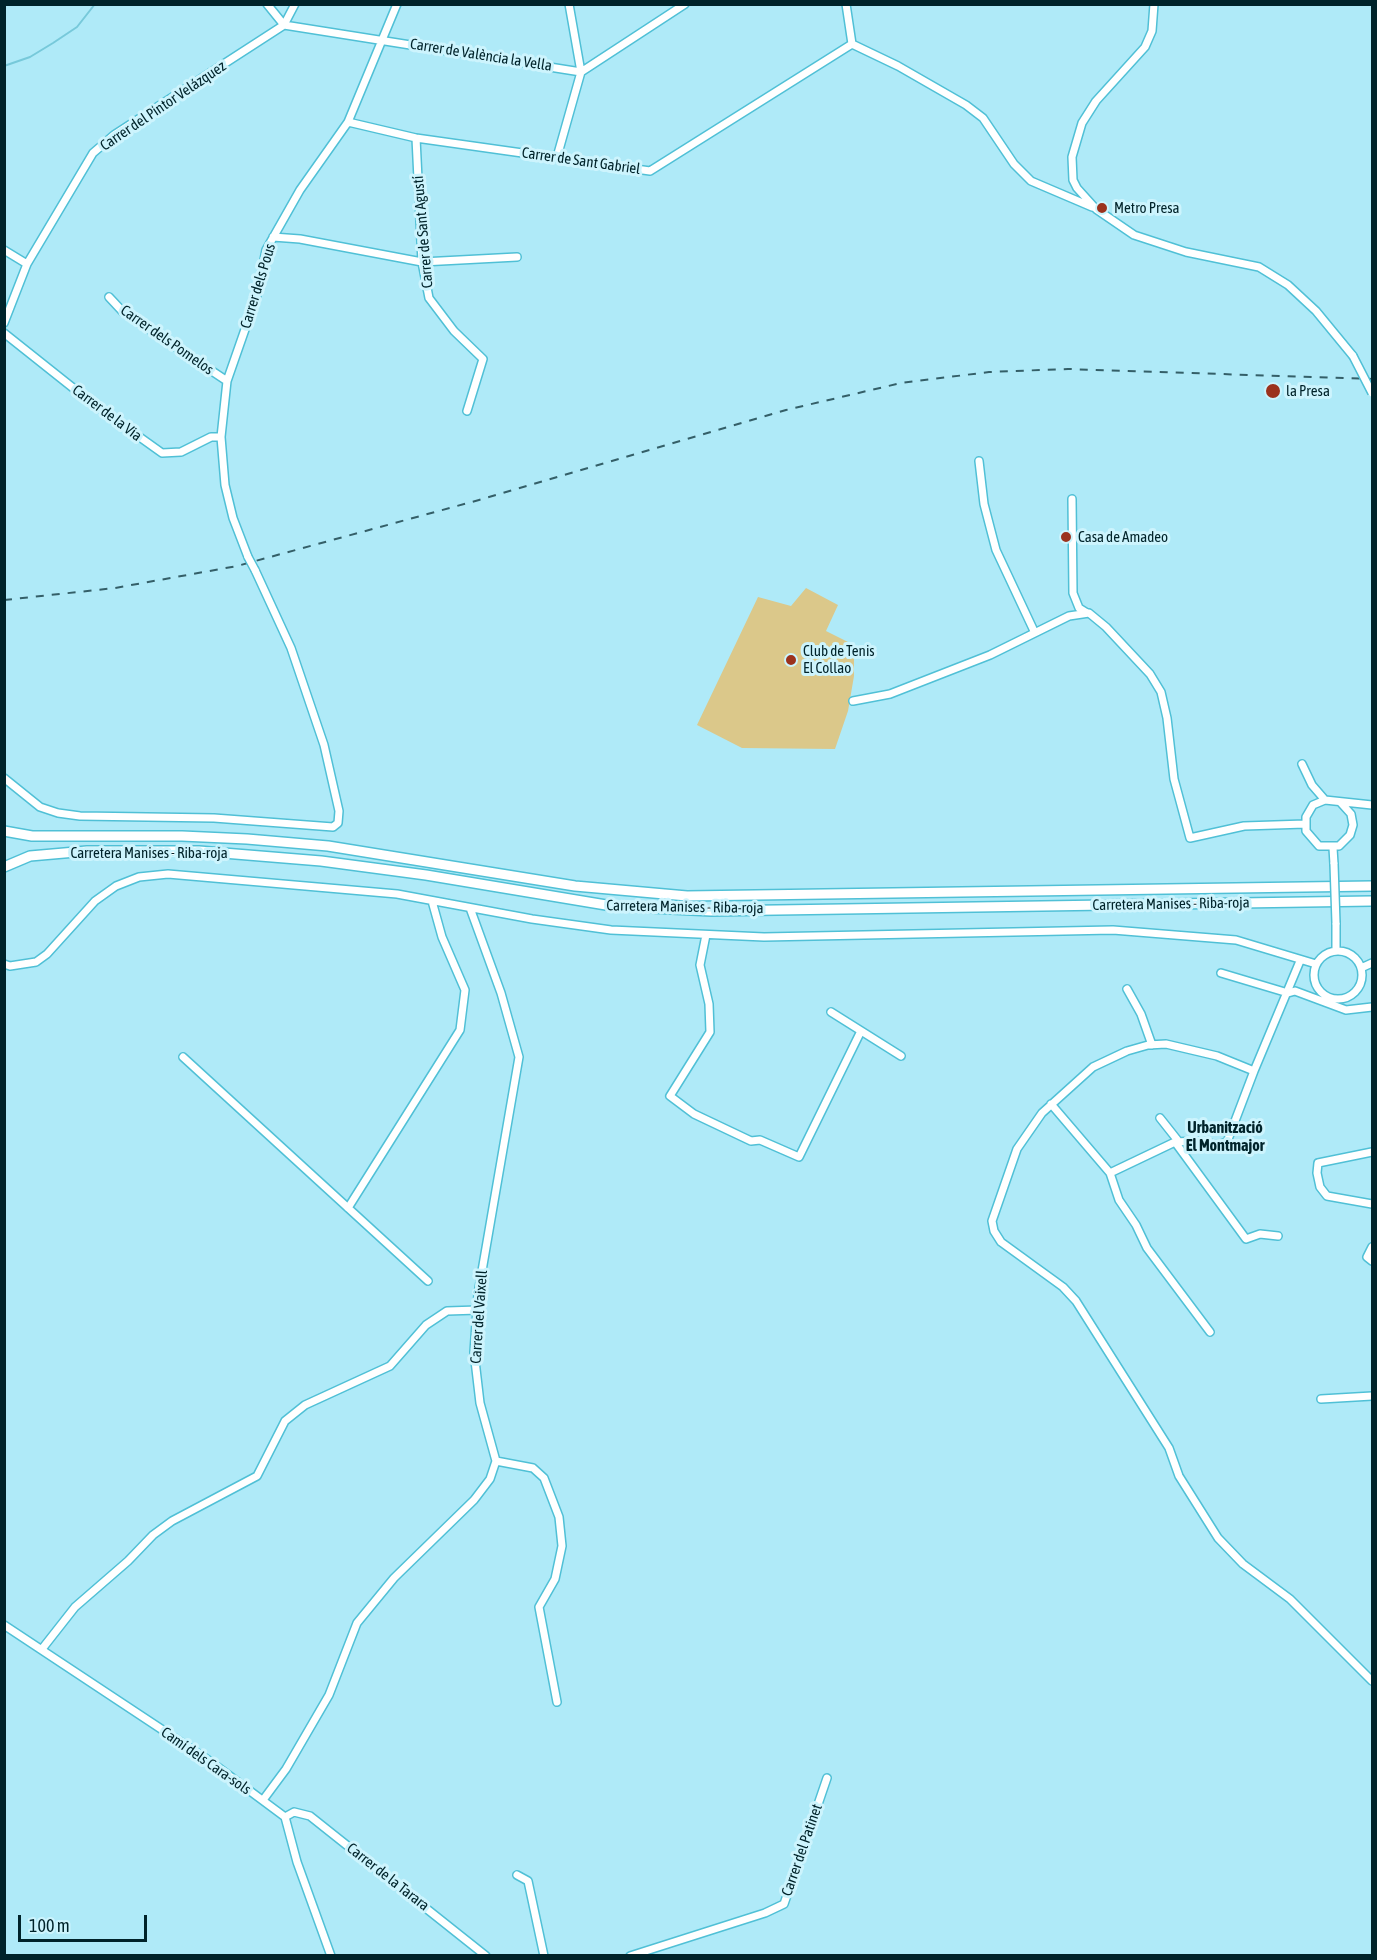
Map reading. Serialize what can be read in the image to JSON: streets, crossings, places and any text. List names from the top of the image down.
{
  "streets": {
    "main road": ["Carretera Manises - Riba-roja"],
    "street": [
      "Carrer de València la Vella",
      "Carrer del Pintor Velázquez",
      "Carrer de Sant Gabriel",
      "Carrer de Sant Agustí",
      "Carrer dels Pous",
      "Carrer dels Pomelos",
      "Carrer de la Via",
      "Carrer del Vaixell",
      "Camí dels Cara-sols",
      "Carrer del Patinet",
      "Carrer de la Tarara"
    ]
  },
  "crossings": [
    ["Carrer de València la Vella", "Carrer del Pintor Velázquez"],
    ["Carrer de València la Vella", "Carrer dels Pous"],
    ["Carrer de Sant Gabriel", "Carrer de Sant Agustí"],
    ["Carrer de Sant Gabriel", "Carrer dels Pous"],
    ["Carrer dels Pous", "Carrer dels Pomelos"],
    ["Carrer dels Pous", "Carrer de la Via"],
    ["Camí dels Cara-sols", "Carrer de la Tarara"]
  ],
  "districts": ["Urbanització El Montmajor"],
  "places": [
    "Metro Presa",
    "la Presa",
    "Casa de Amadeo",
    "Club de Tenis El Collao"
  ],
  "scale_bar": "100 m"
}
